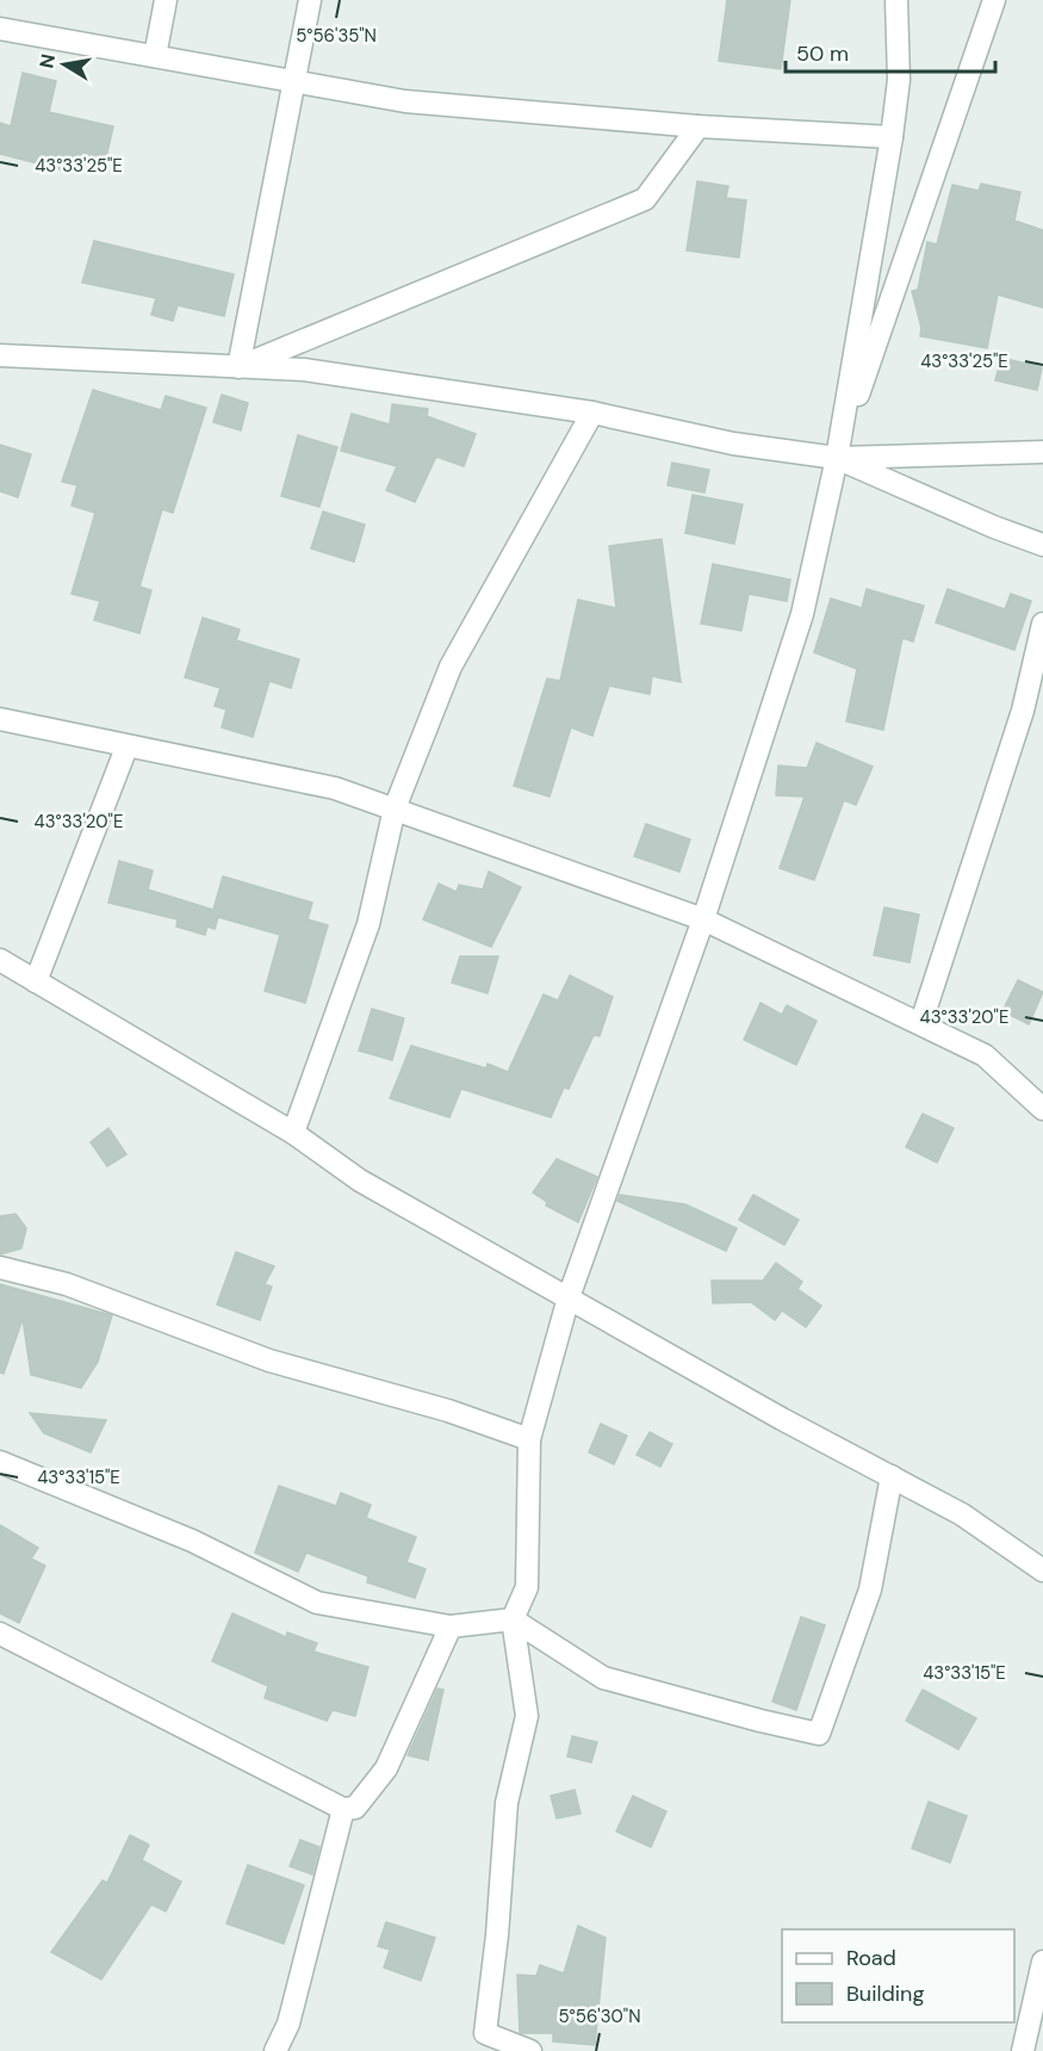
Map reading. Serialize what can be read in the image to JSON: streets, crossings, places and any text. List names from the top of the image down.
{
  "legend": ["Road", "Building"],
  "scale_bar": "50 m",
  "north": "left",
  "coordinates": [
    "5°56'35\"N",
    "43°33'25\"E",
    "43°33'20\"E",
    "43°33'15\"E",
    "5°56'30\"N"
  ]
}
